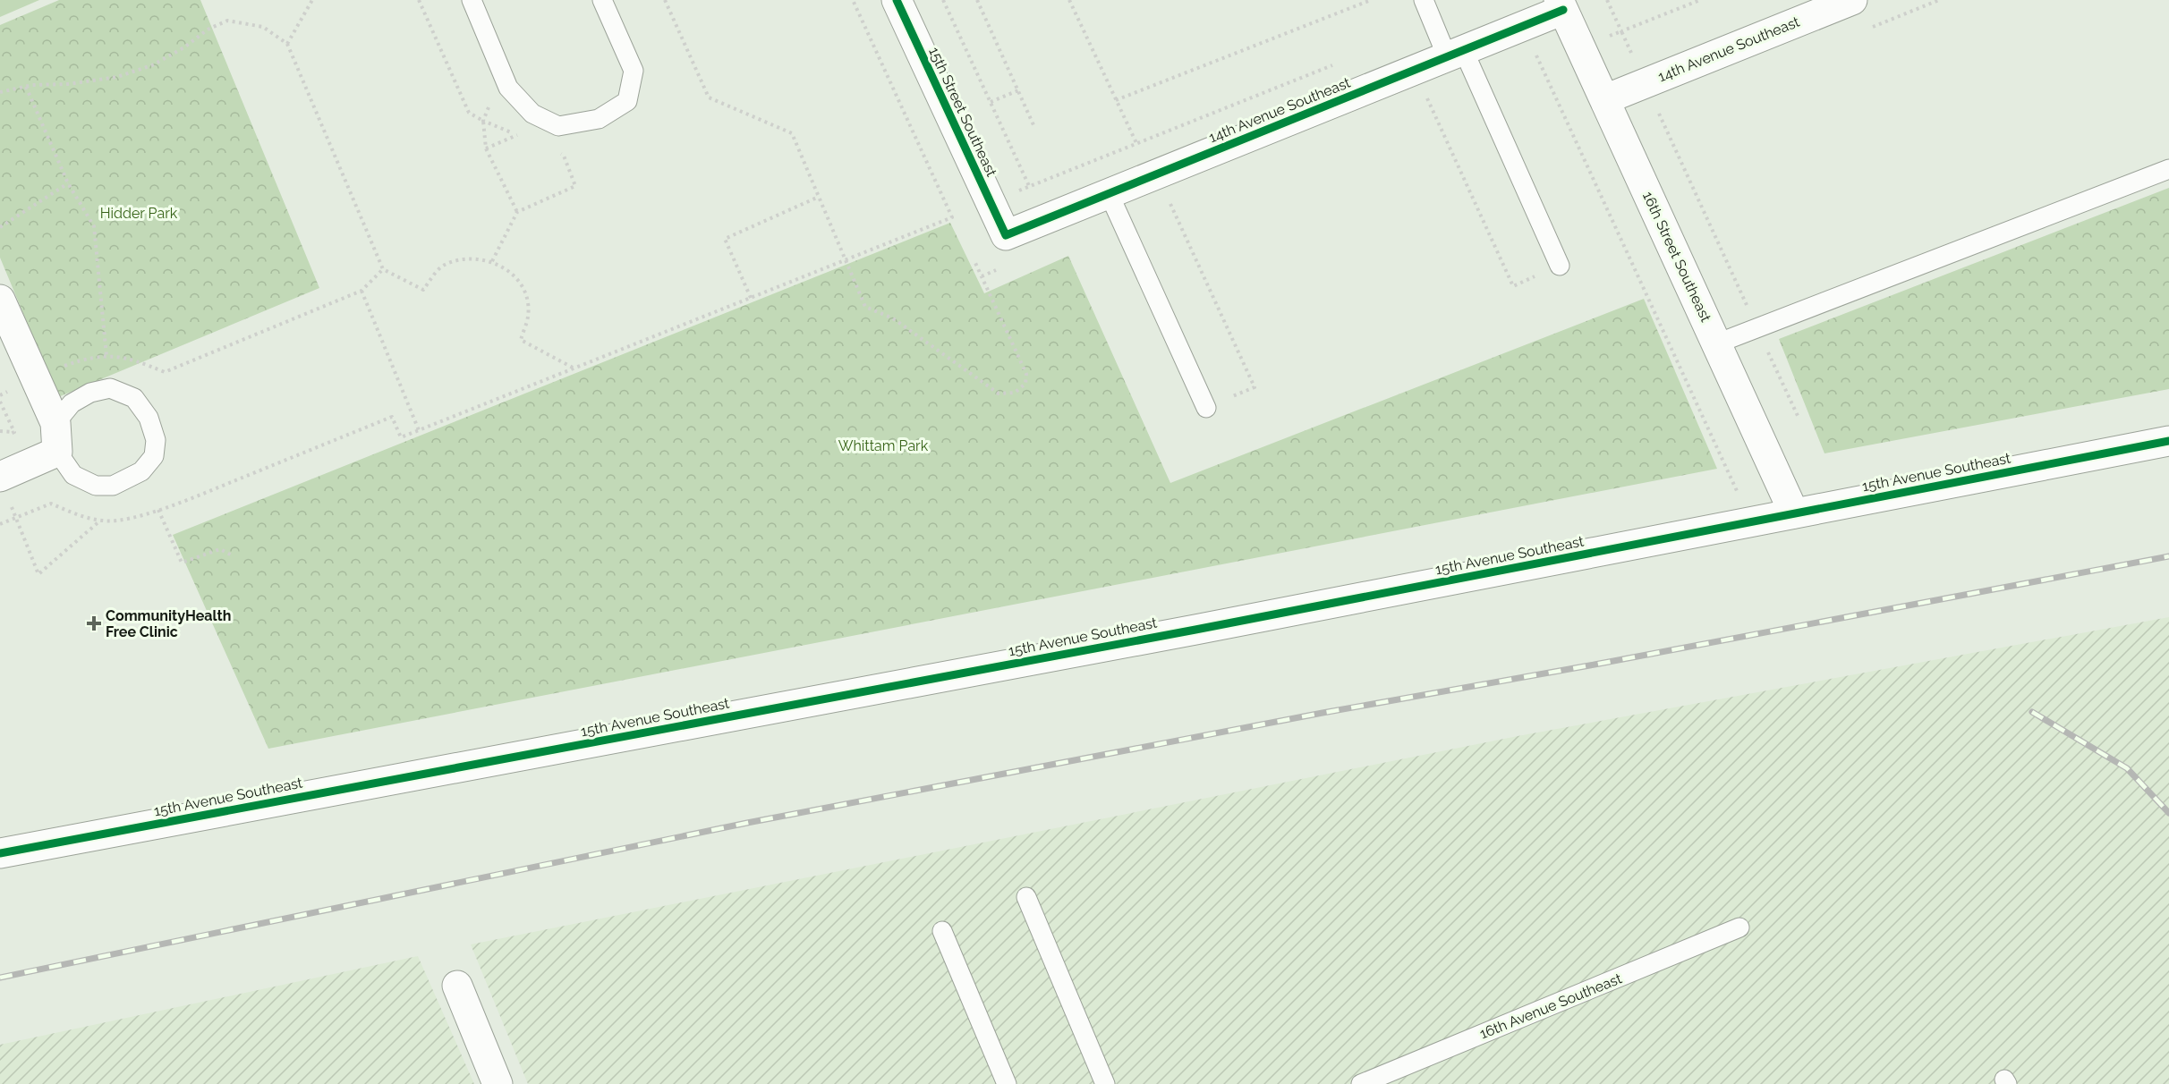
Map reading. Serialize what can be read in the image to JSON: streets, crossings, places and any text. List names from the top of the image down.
{
  "streets": {
    "street": [
      "14th Avenue Southeast",
      "15th Street Southeast",
      "16th Street Southeast",
      "15th Avenue Southeast"
    ],
    "lane": ["16th Avenue Southeast"]
  },
  "crossings": [
    ["14th Avenue Southeast", "15th Street Southeast"],
    ["14th Avenue Southeast", "16th Street Southeast"],
    ["16th Street Southeast", "15th Avenue Southeast"]
  ],
  "parks": ["Hidder Park", "Whittam Park"],
  "places": {
    "health": ["CommunityHealth Free Clinic"]
  }
}
